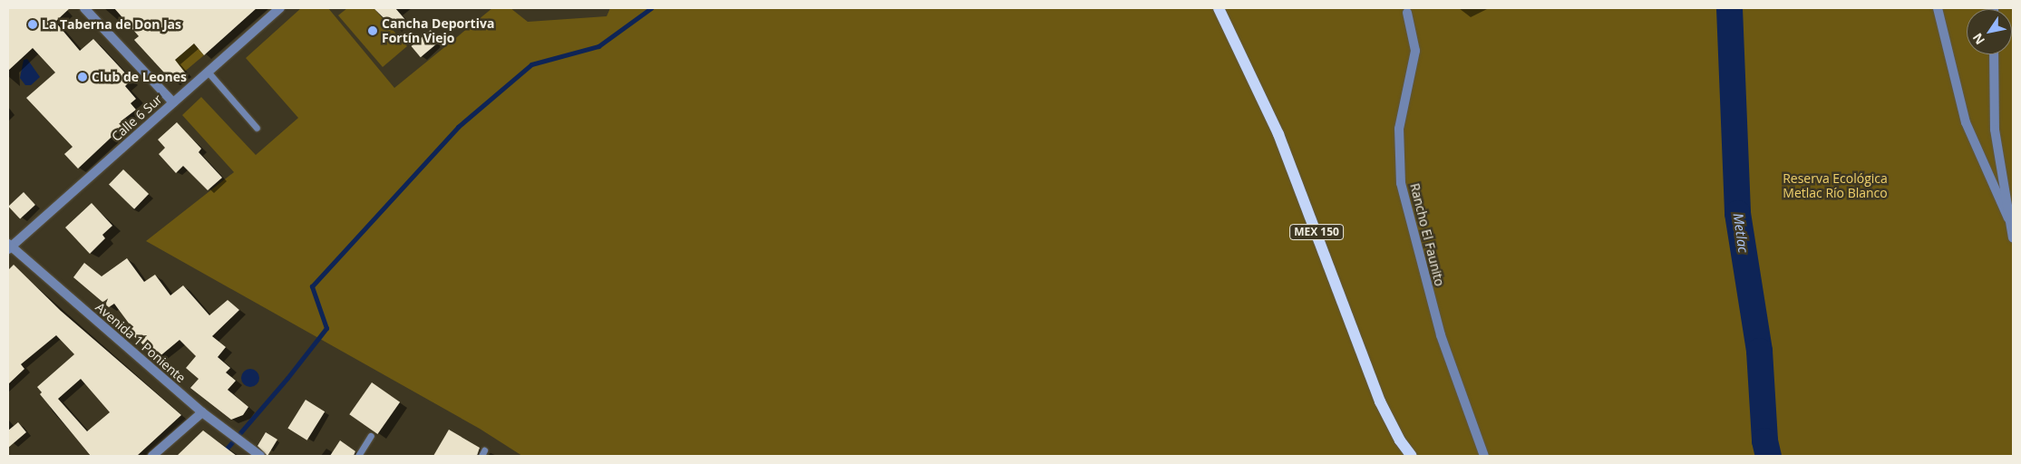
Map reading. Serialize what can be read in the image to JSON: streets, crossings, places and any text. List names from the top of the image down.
{
  "streets": {
    "main road": ["MEX 150"],
    "street": ["Calle 6 Sur", "Rancho El Faunito", "Avenida 1 Poniente"]
  },
  "crossings": [
    ["Calle 6 Sur", "Avenida 1 Poniente"]
  ],
  "water": ["Metlac"],
  "parks": ["Reserva Ecológica Metlac Río Blanco"],
  "places": ["La Taberna de Don Jas", "Cancha Deportiva Fortín Viejo", "Club de Leones"],
  "north": "bottom left"
}
